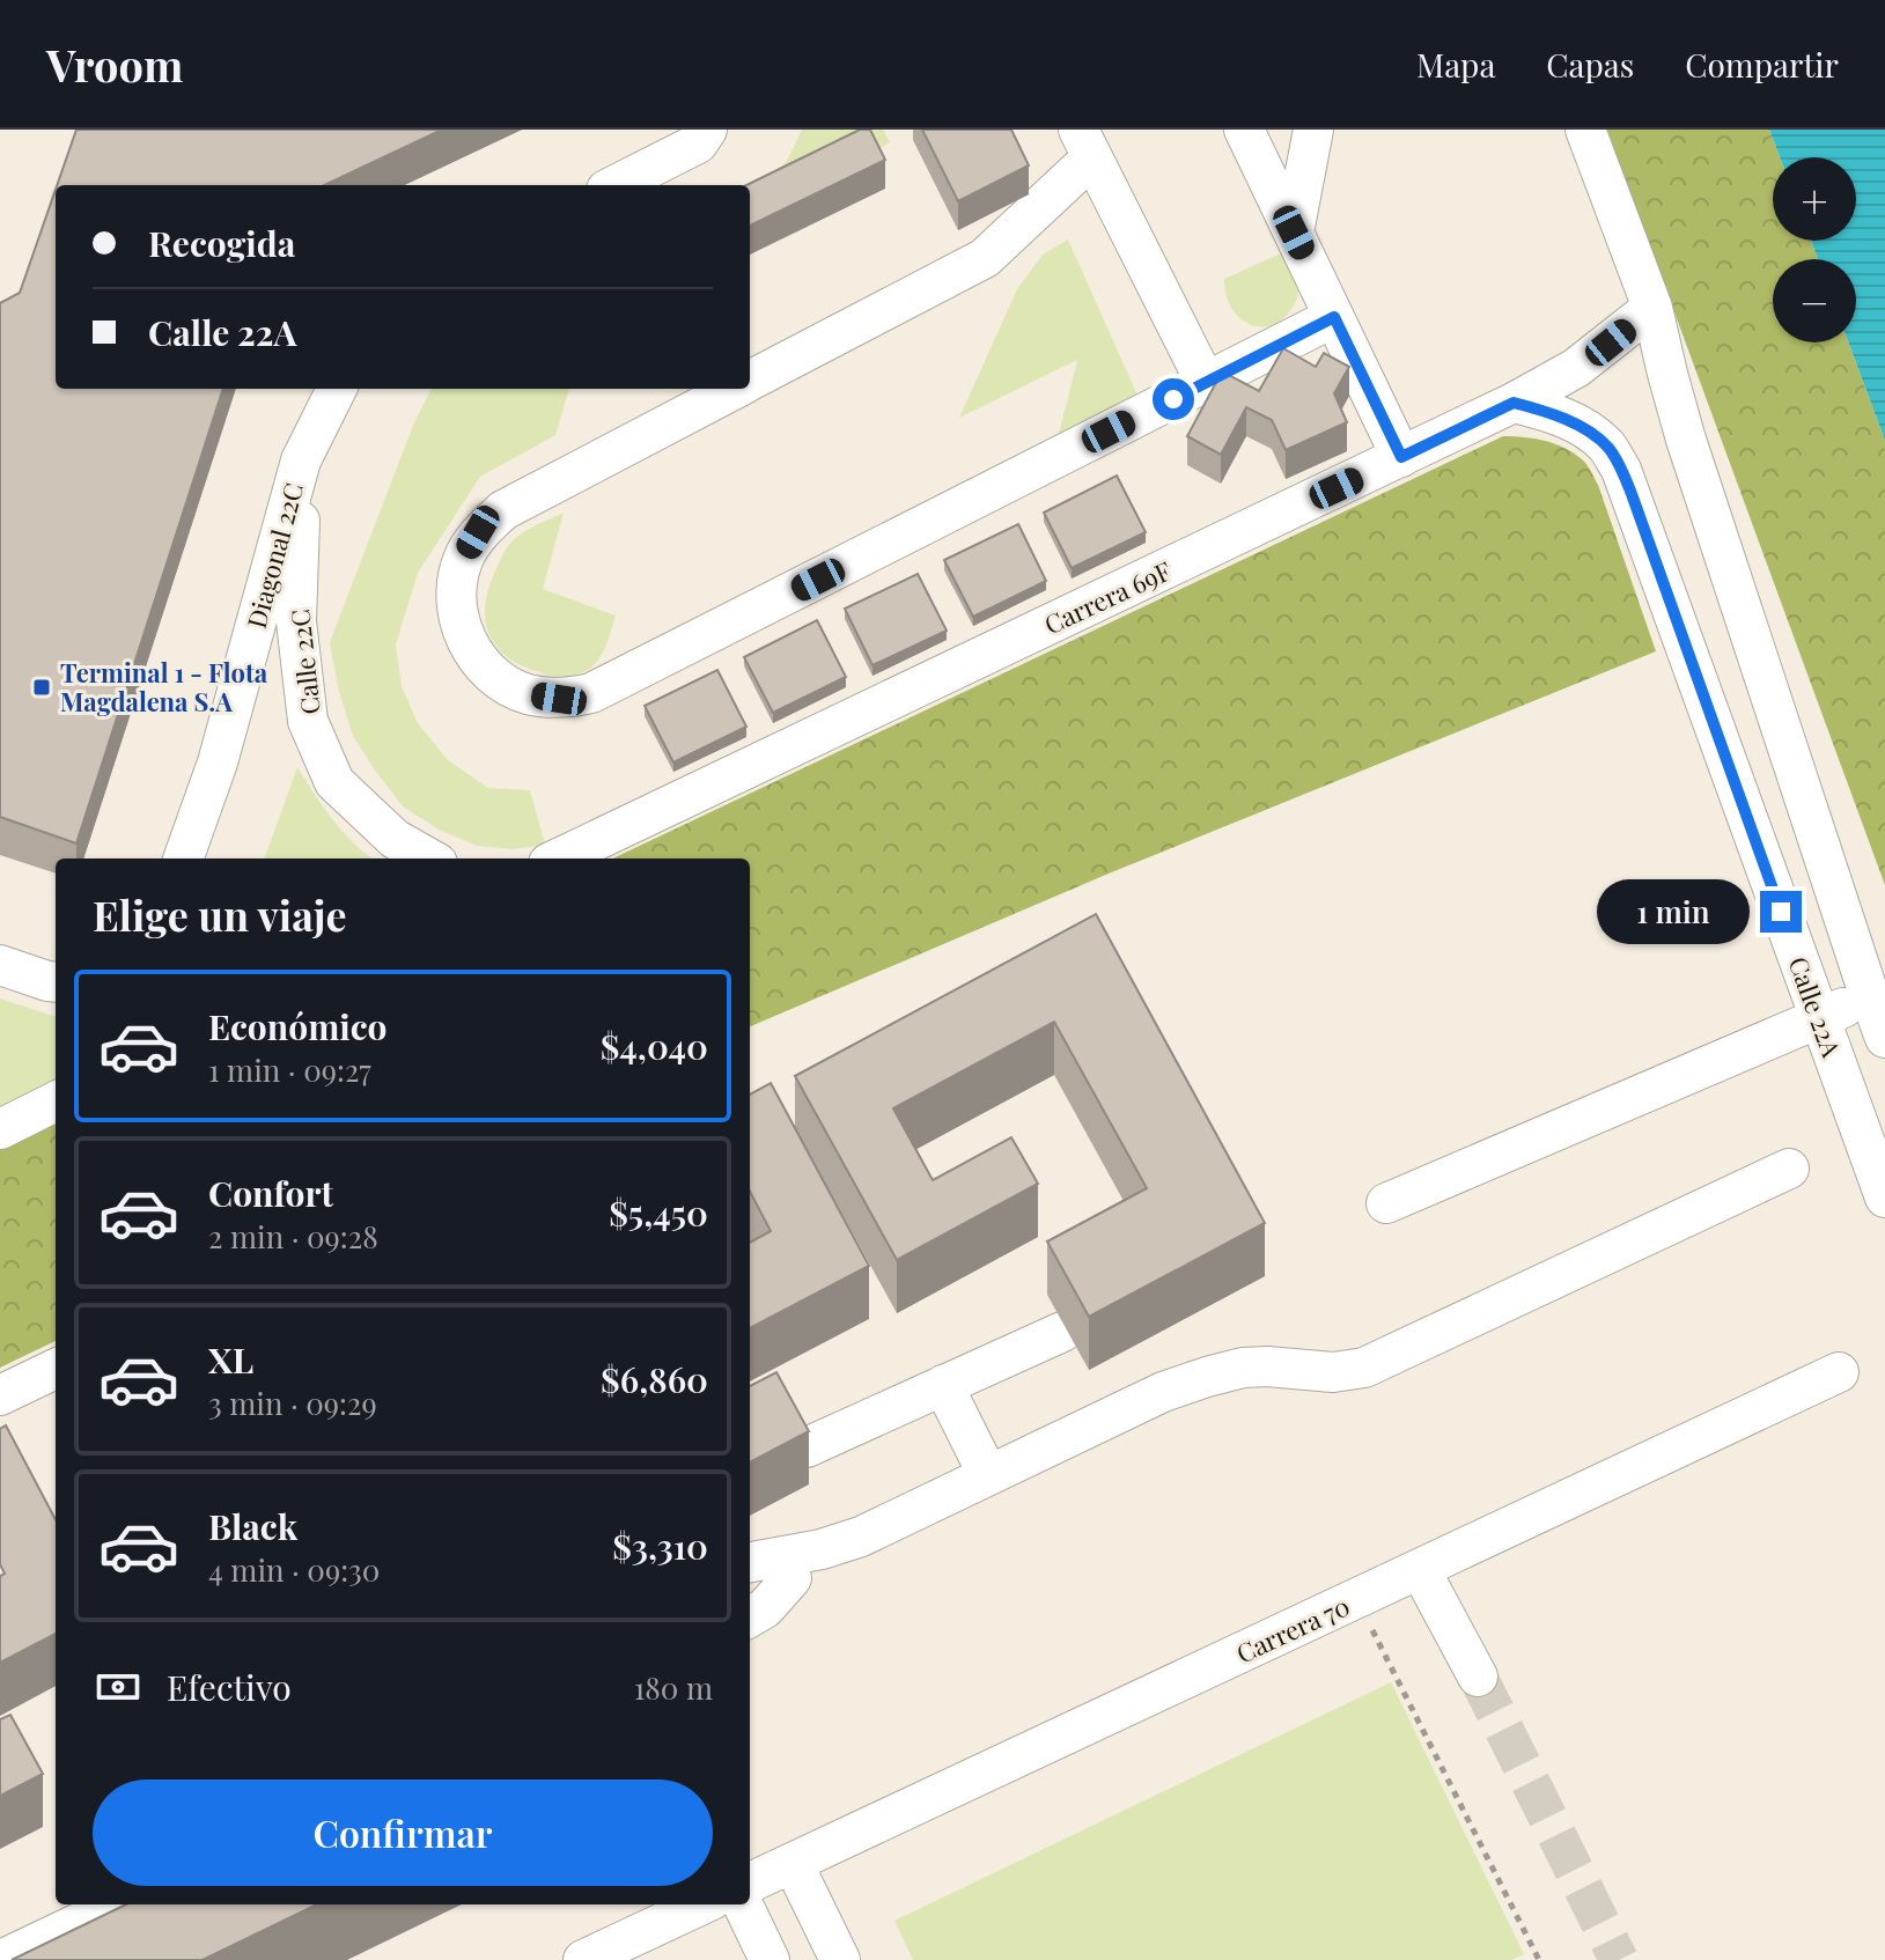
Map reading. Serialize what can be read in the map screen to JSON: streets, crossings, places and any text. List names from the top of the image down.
{
  "streets": {
    "street": [
      "Diagonal 22C",
      "Carrera 69F",
      "Calle 22C",
      "Calle 22A",
      "Carrera 70"
    ]
  },
  "crossings": [
    ["Diagonal 22C", "Calle 22C"],
    ["Carrera 69F", "Calle 22A"]
  ],
  "places": {
    "transit": ["Terminal 1 - Flota Magdalena S.A"]
  },
  "page": {
    "header": "Vroom",
    "nav": ["Mapa", "Capas", "Compartir"],
    "map_buttons": ["+", "−"],
    "banner": ["Recogida", "Calle 22A"],
    "heading": "Elige un viaje",
    "bubble": "1 min",
    "list": [
      {
        "name": "Económico",
        "note": "1 min · 09:27",
        "value": "$4,040"
      },
      {
        "name": "Confort",
        "note": "2 min · 09:28",
        "value": "$5,450"
      },
      {
        "name": "XL",
        "note": "3 min · 09:29",
        "value": "$6,860"
      },
      {
        "name": "Black",
        "note": "4 min · 09:30",
        "value": "$3,310"
      }
    ],
    "pay": ["Efectivo", "180 m"],
    "buttons": "Confirmar"
  }
}
